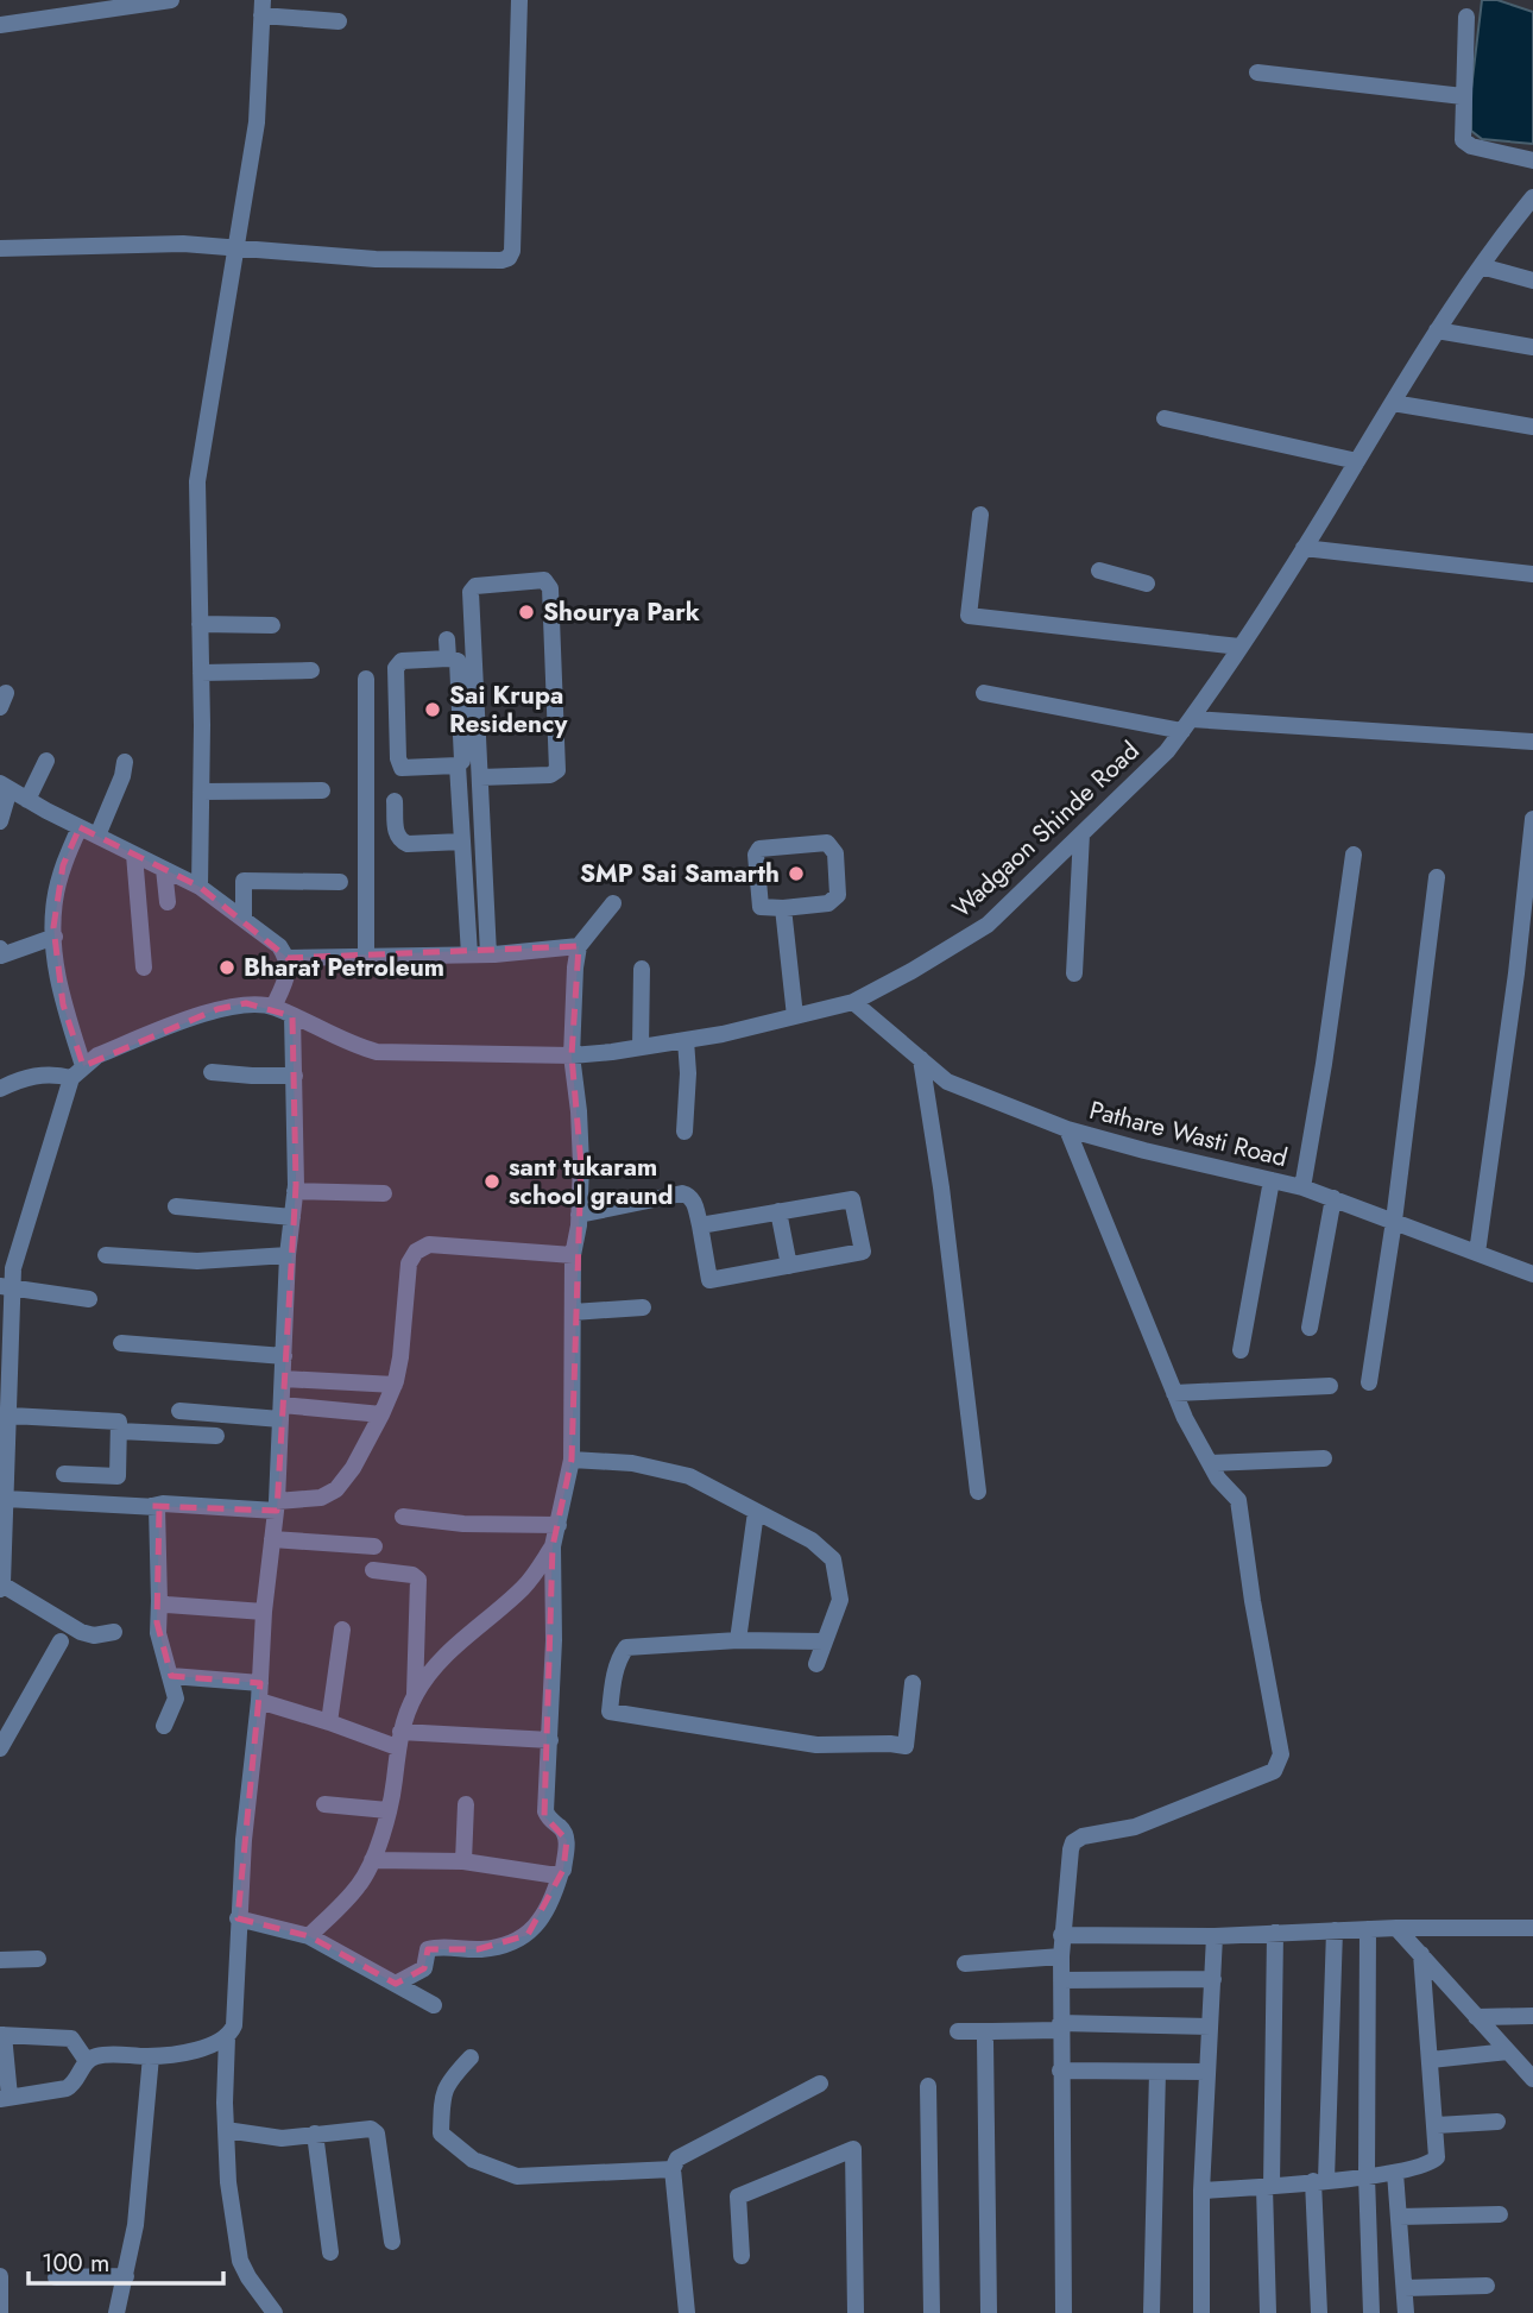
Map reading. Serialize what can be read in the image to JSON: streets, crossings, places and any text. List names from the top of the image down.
{
  "streets": {
    "street": ["Wadgaon Shinde Road", "Pathare Wasti Road"]
  },
  "crossings": [
    ["Wadgaon Shinde Road", "Pathare Wasti Road"]
  ],
  "places": [
    "Shourya Park",
    "Sai Krupa Residency",
    "SMP Sai Samarth",
    "Bharat Petroleum",
    "sant tukaram school graund"
  ],
  "scale_bar": "100 m"
}
